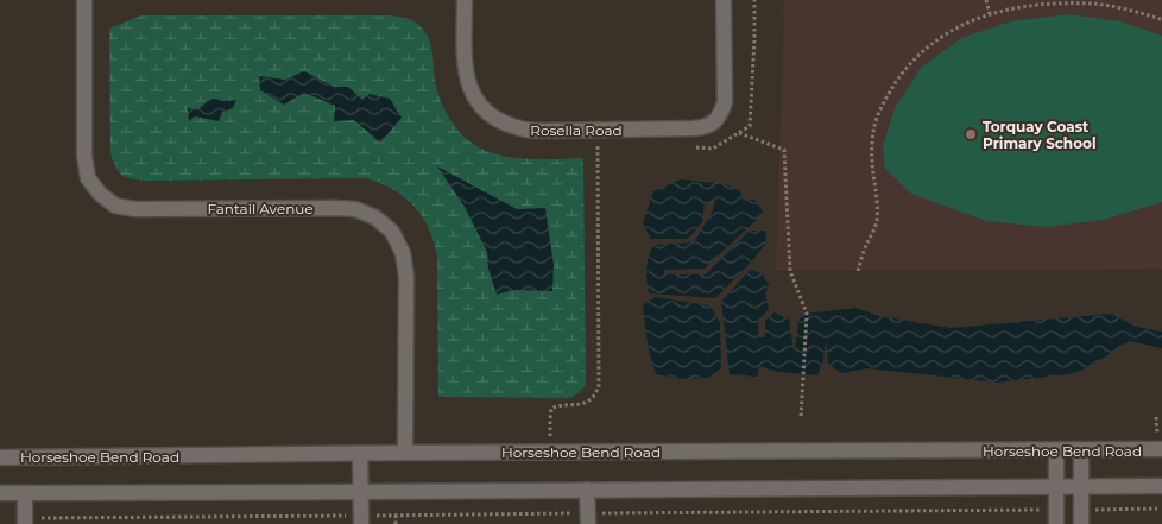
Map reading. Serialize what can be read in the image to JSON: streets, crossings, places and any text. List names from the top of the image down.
{
  "streets": {
    "street": ["Rosella Road", "Fantail Avenue", "Horseshoe Bend Road"]
  },
  "crossings": [
    ["Fantail Avenue", "Horseshoe Bend Road"]
  ],
  "places": ["Torquay Coast Primary School"]
}
